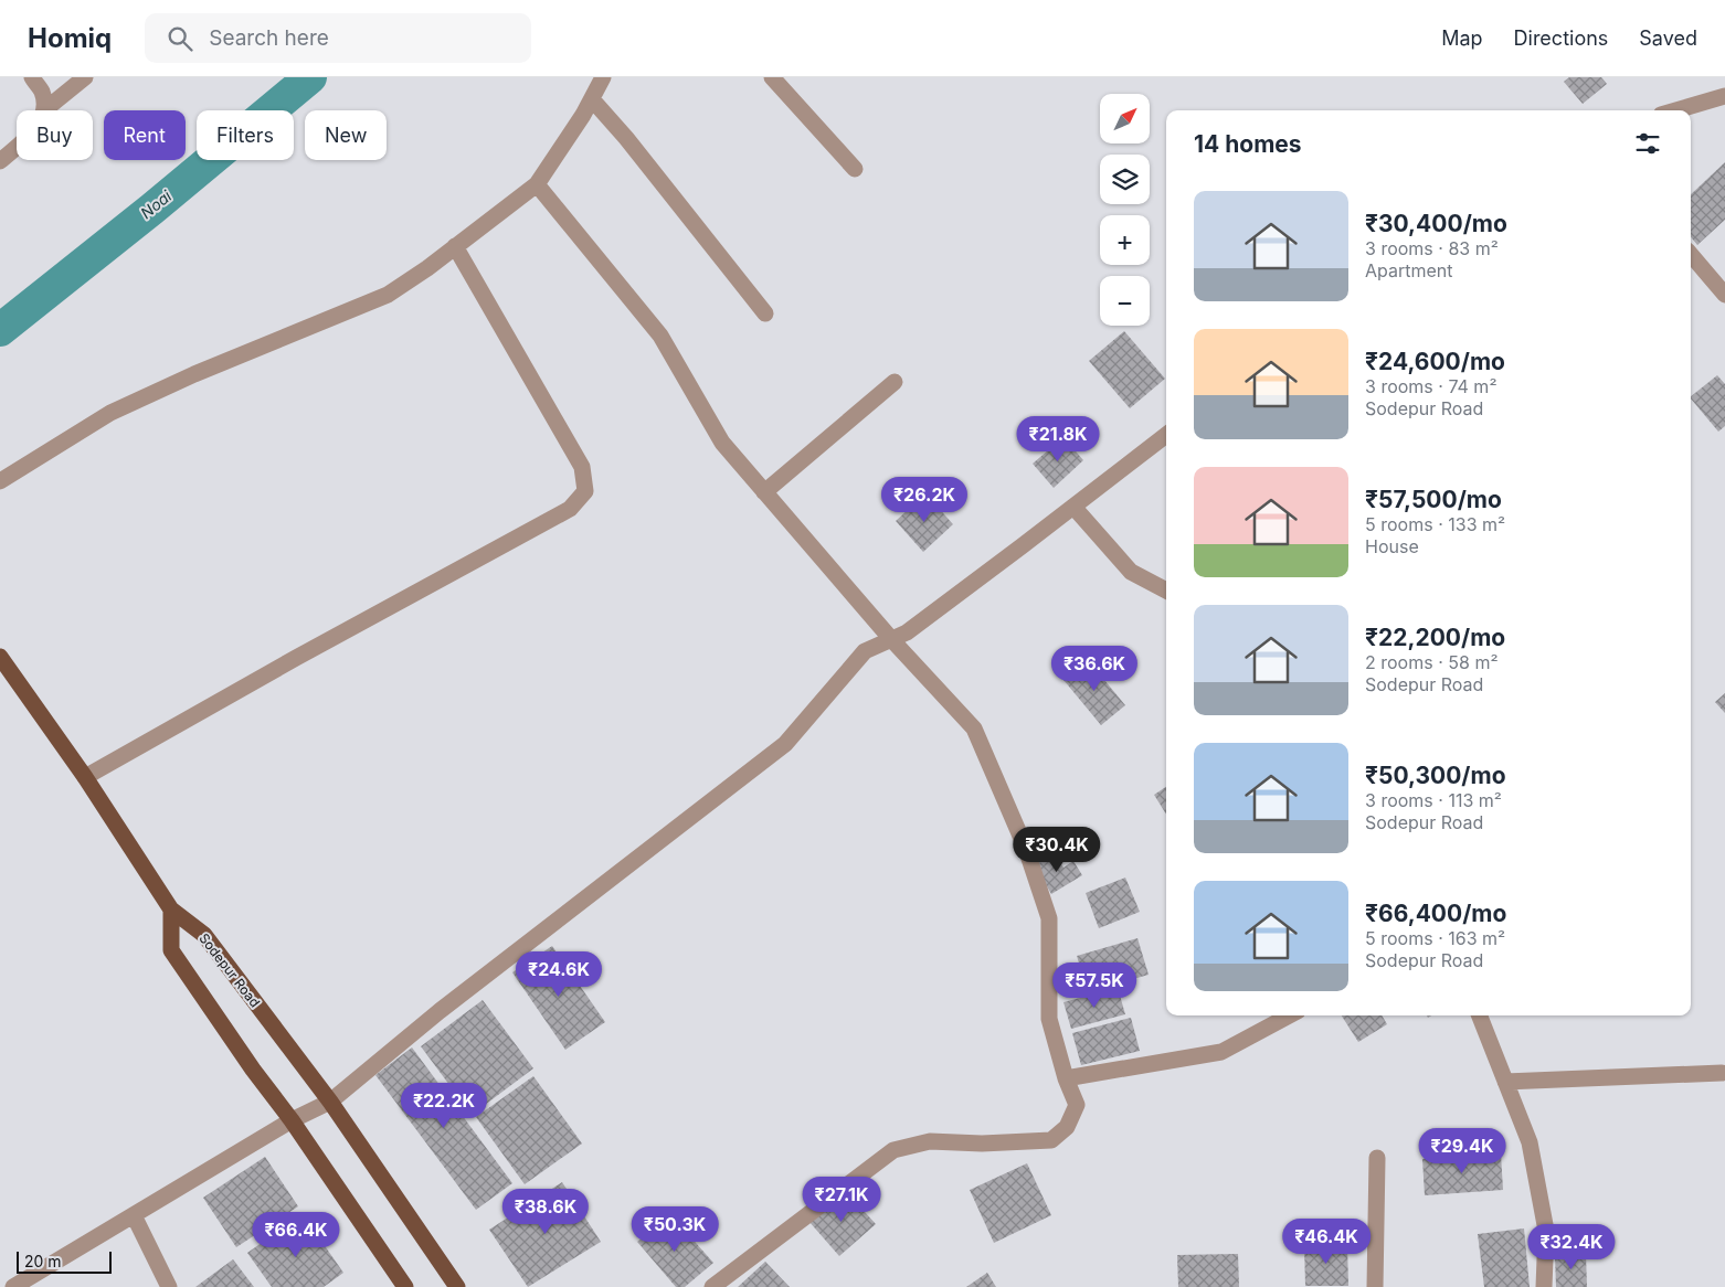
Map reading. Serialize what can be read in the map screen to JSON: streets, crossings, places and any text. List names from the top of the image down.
{
  "streets": {
    "main road": ["Sodepur Road"]
  },
  "water": ["Noai"],
  "scale_bar": "20 m",
  "north": "top right",
  "page": {
    "header": "Homiq",
    "search": "Search here",
    "nav": ["Map", "Directions", "Saved"],
    "map_buttons": ["+", "−"],
    "chip": [
      "Buy",
      "Rent",
      "Filters",
      "New"
    ],
    "heading": "14 homes",
    "list": [
      {
        "name": "₹30,400/mo",
        "note": "3 rooms · 83 m² · Apartment"
      },
      {
        "name": "₹24,600/mo",
        "note": "3 rooms · 74 m² · Sodepur Road"
      },
      {
        "name": "₹57,500/mo",
        "note": "5 rooms · 133 m² · House"
      },
      {
        "name": "₹22,200/mo",
        "note": "2 rooms · 58 m² · Sodepur Road"
      },
      {
        "name": "₹50,300/mo",
        "note": "3 rooms · 113 m² · Sodepur Road"
      },
      {
        "name": "₹66,400/mo",
        "note": "5 rooms · 163 m² · Sodepur Road"
      }
    ],
    "price": [
      "₹21.8K",
      "₹26.2K",
      "₹36.6K",
      "₹30.4K",
      "₹24.6K",
      "₹57.5K",
      "₹22.2K",
      "₹29.4K",
      "₹27.1K",
      "₹38.6K",
      "₹50.3K",
      "₹66.4K",
      "₹46.4K",
      "₹32.4K"
    ],
    "scale": "20 m"
  }
}
